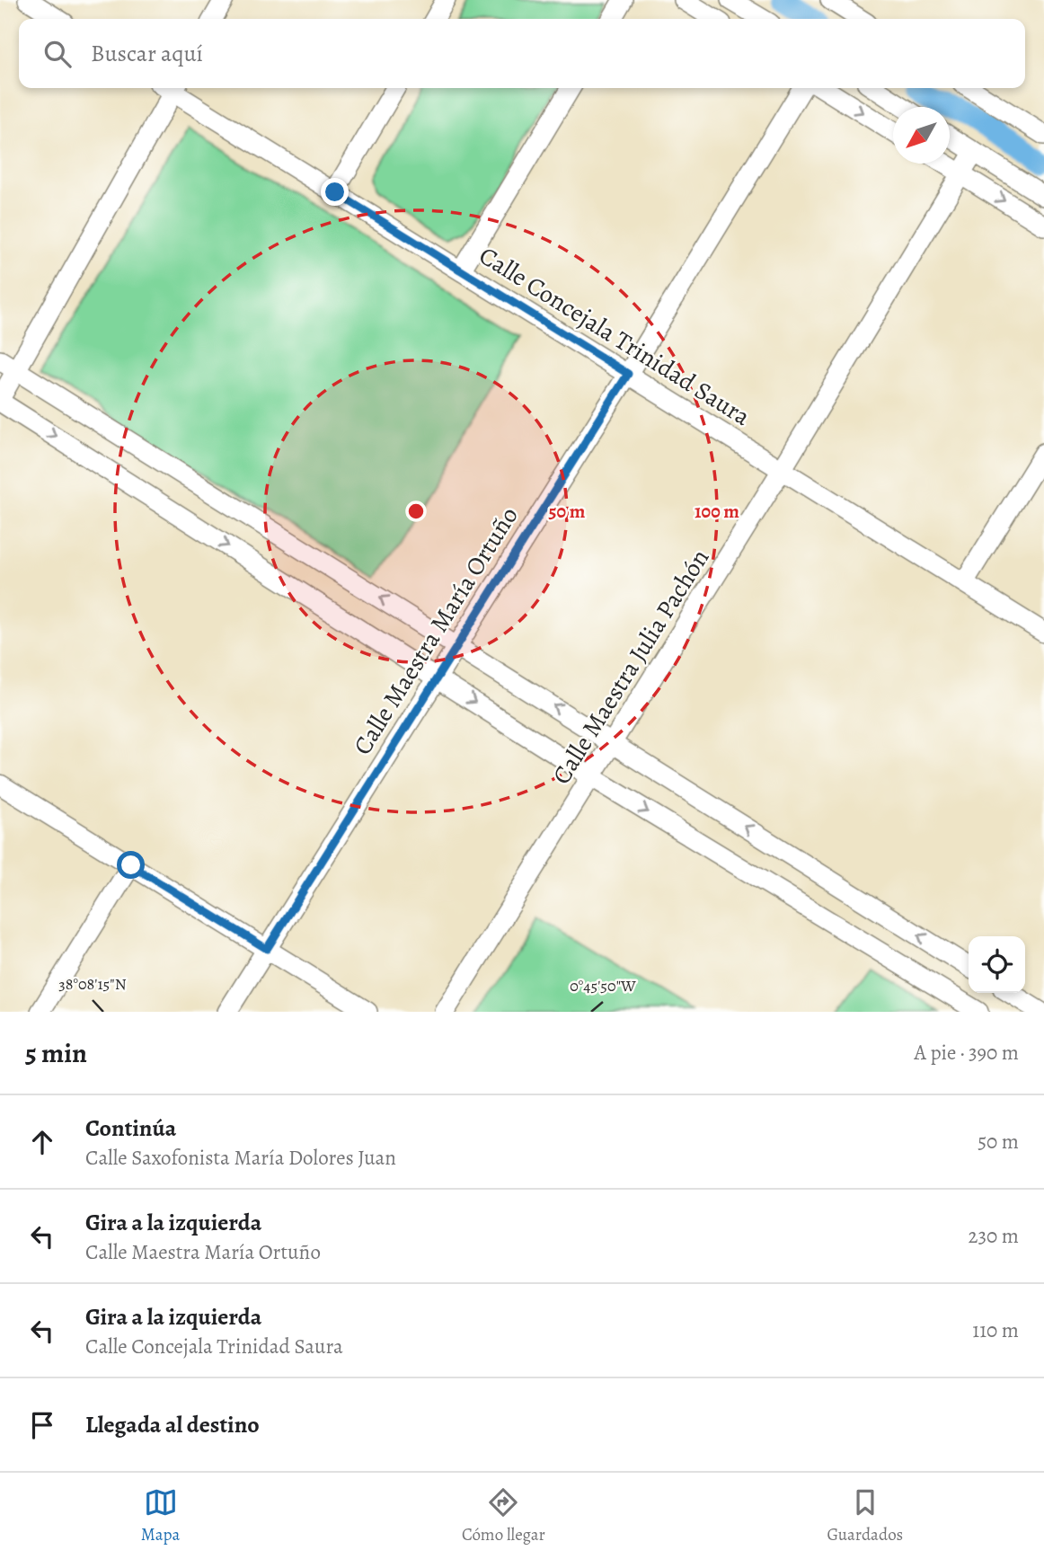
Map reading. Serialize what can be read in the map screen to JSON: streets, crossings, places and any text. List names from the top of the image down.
{
  "streets": {
    "street": ["Calle Concejala Trinidad Saura", "Calle Maestra María Ortuño", "Calle Maestra Julia Pachón"]
  },
  "crossings": [
    ["Calle Concejala Trinidad Saura", "Calle Maestra María Ortuño"],
    ["Calle Concejala Trinidad Saura", "Calle Maestra Julia Pachón"]
  ],
  "north": "bottom left",
  "page": {
    "search": "Buscar aquí",
    "heading": ["5 min", "A pie · 390 m"],
    "list": [
      ["Continúa", "Calle Saxofonista María Dolores Juan", "50 m"],
      ["Gira a la izquierda", "Calle Maestra María Ortuño", "230 m"],
      ["Gira a la izquierda", "Calle Concejala Trinidad Saura", "110 m"],
      "Llegada al destino"
    ],
    "nav": ["Mapa", "Cómo llegar", "Guardados"]
  },
  "coordinates": ["38°08'15\"N", "0°45'50\"W"],
  "rings": ["50 m", "100 m"]
}
